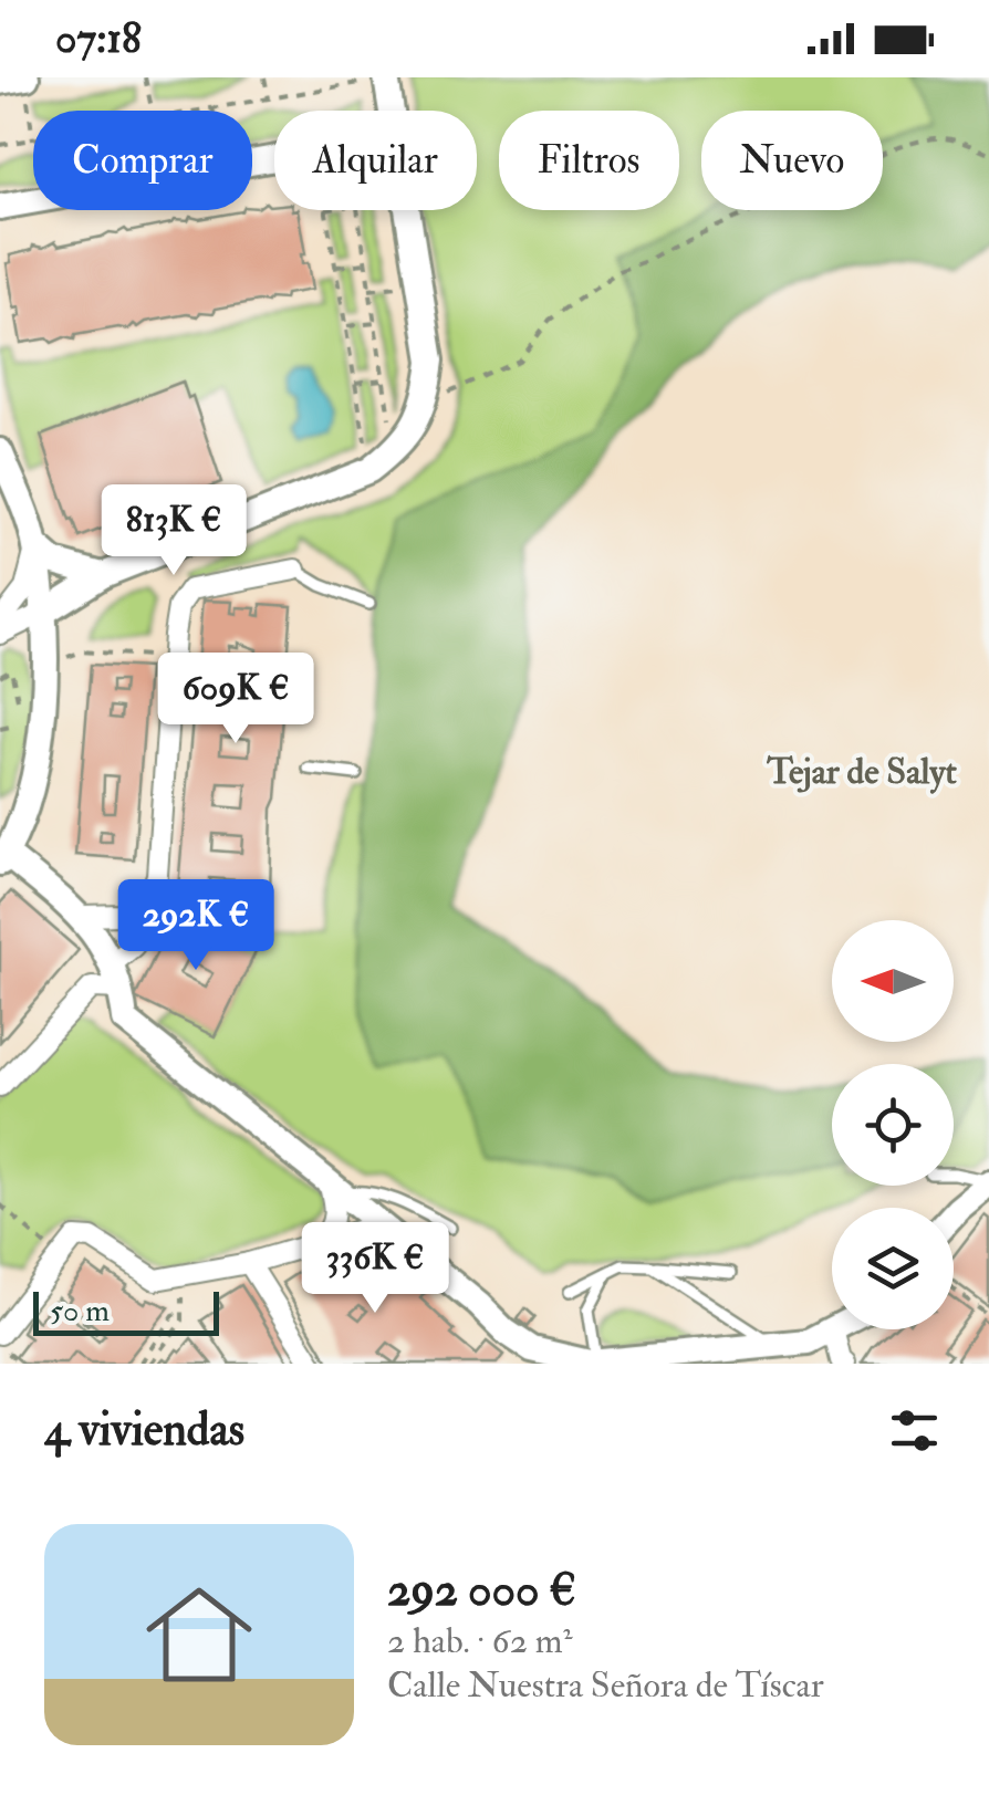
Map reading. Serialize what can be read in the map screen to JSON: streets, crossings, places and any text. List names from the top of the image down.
{
  "districts": ["Tejar de Salyt"],
  "scale_bar": "50 m",
  "north": "left",
  "page": {
    "status": "07:18",
    "chip": [
      "Comprar",
      "Alquilar",
      "Filtros",
      "Nuevo"
    ],
    "price": [
      "813K €",
      "609K €",
      "292K €",
      "336K €"
    ],
    "scale": "50 m",
    "heading": "4 viviendas",
    "list": [
      {
        "name": "292 000 €",
        "note": "2 hab. · 62 m² · Calle Nuestra Señora de Tíscar"
      }
    ]
  }
}
